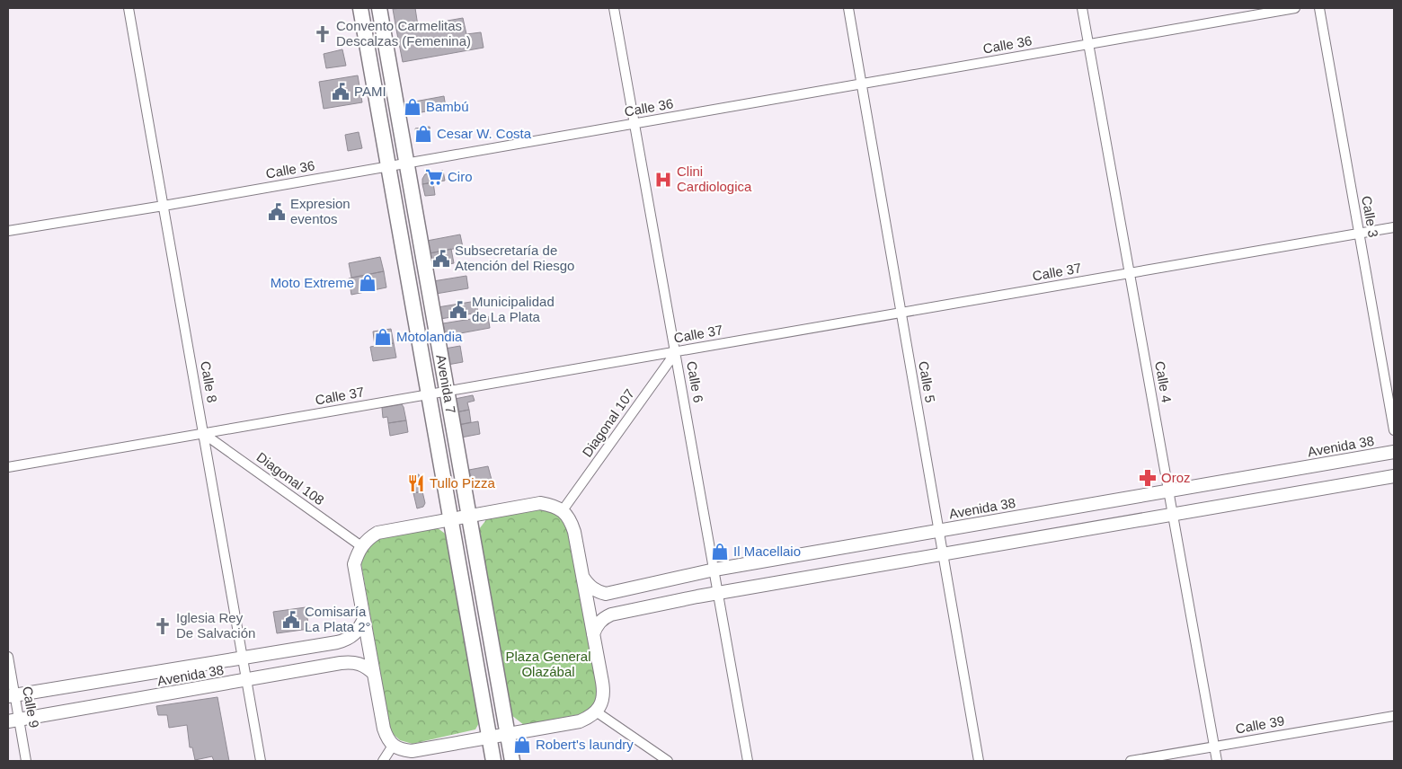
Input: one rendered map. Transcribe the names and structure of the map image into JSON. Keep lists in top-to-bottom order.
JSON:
{
  "streets": {
    "main road": ["Avenida 7", "Avenida 38"],
    "street": [
      "Calle 36",
      "Calle 3",
      "Calle 37",
      "Calle 8",
      "Calle 6",
      "Calle 5",
      "Calle 4",
      "Diagonal 107",
      "Diagonal 108",
      "Calle 9",
      "Calle 39"
    ]
  },
  "crossings": [
    ["Calle 36", "Calle 8"],
    ["Calle 36", "Calle 6"],
    ["Calle 36", "Calle 5"],
    ["Calle 36", "Calle 4"],
    ["Calle 36", "Avenida 7"],
    ["Calle 3", "Calle 37"],
    ["Calle 37", "Calle 8"],
    ["Calle 37", "Calle 6"],
    ["Calle 37", "Calle 5"],
    ["Calle 37", "Calle 4"],
    ["Calle 37", "Avenida 7"],
    ["Calle 37", "Diagonal 107"],
    ["Calle 37", "Diagonal 108"],
    ["Calle 8", "Avenida 38"],
    ["Calle 8", "Diagonal 108"],
    ["Calle 6", "Diagonal 107"],
    ["Calle 6", "Avenida 38"],
    ["Calle 5", "Avenida 38"],
    ["Calle 4", "Avenida 38"],
    ["Calle 4", "Calle 39"],
    ["Avenida 38", "Calle 9"]
  ],
  "parks": ["Plaza General Olazábal"],
  "places": {
    "church": ["Convento Carmelitas Descalzas (Femenina)", "Iglesia Rey De Salvación"],
    "public building": [
      "PAMI",
      "Expresion eventos",
      "Subsecretaría de Atención del Riesgo",
      "Municipalidad de La Plata",
      "Comisaría La Plata 2°"
    ],
    "shop": [
      "Bambú",
      "Cesar W. Costa",
      "Moto Extreme",
      "Motolandia",
      "Il Macellaio",
      "Robert's laundry"
    ],
    "supermarket": ["Ciro"],
    "hospital": ["Clini Cardiologica"],
    "pharmacy": ["Oroz"],
    "restaurant": ["Tullo Pizza"]
  }
}
